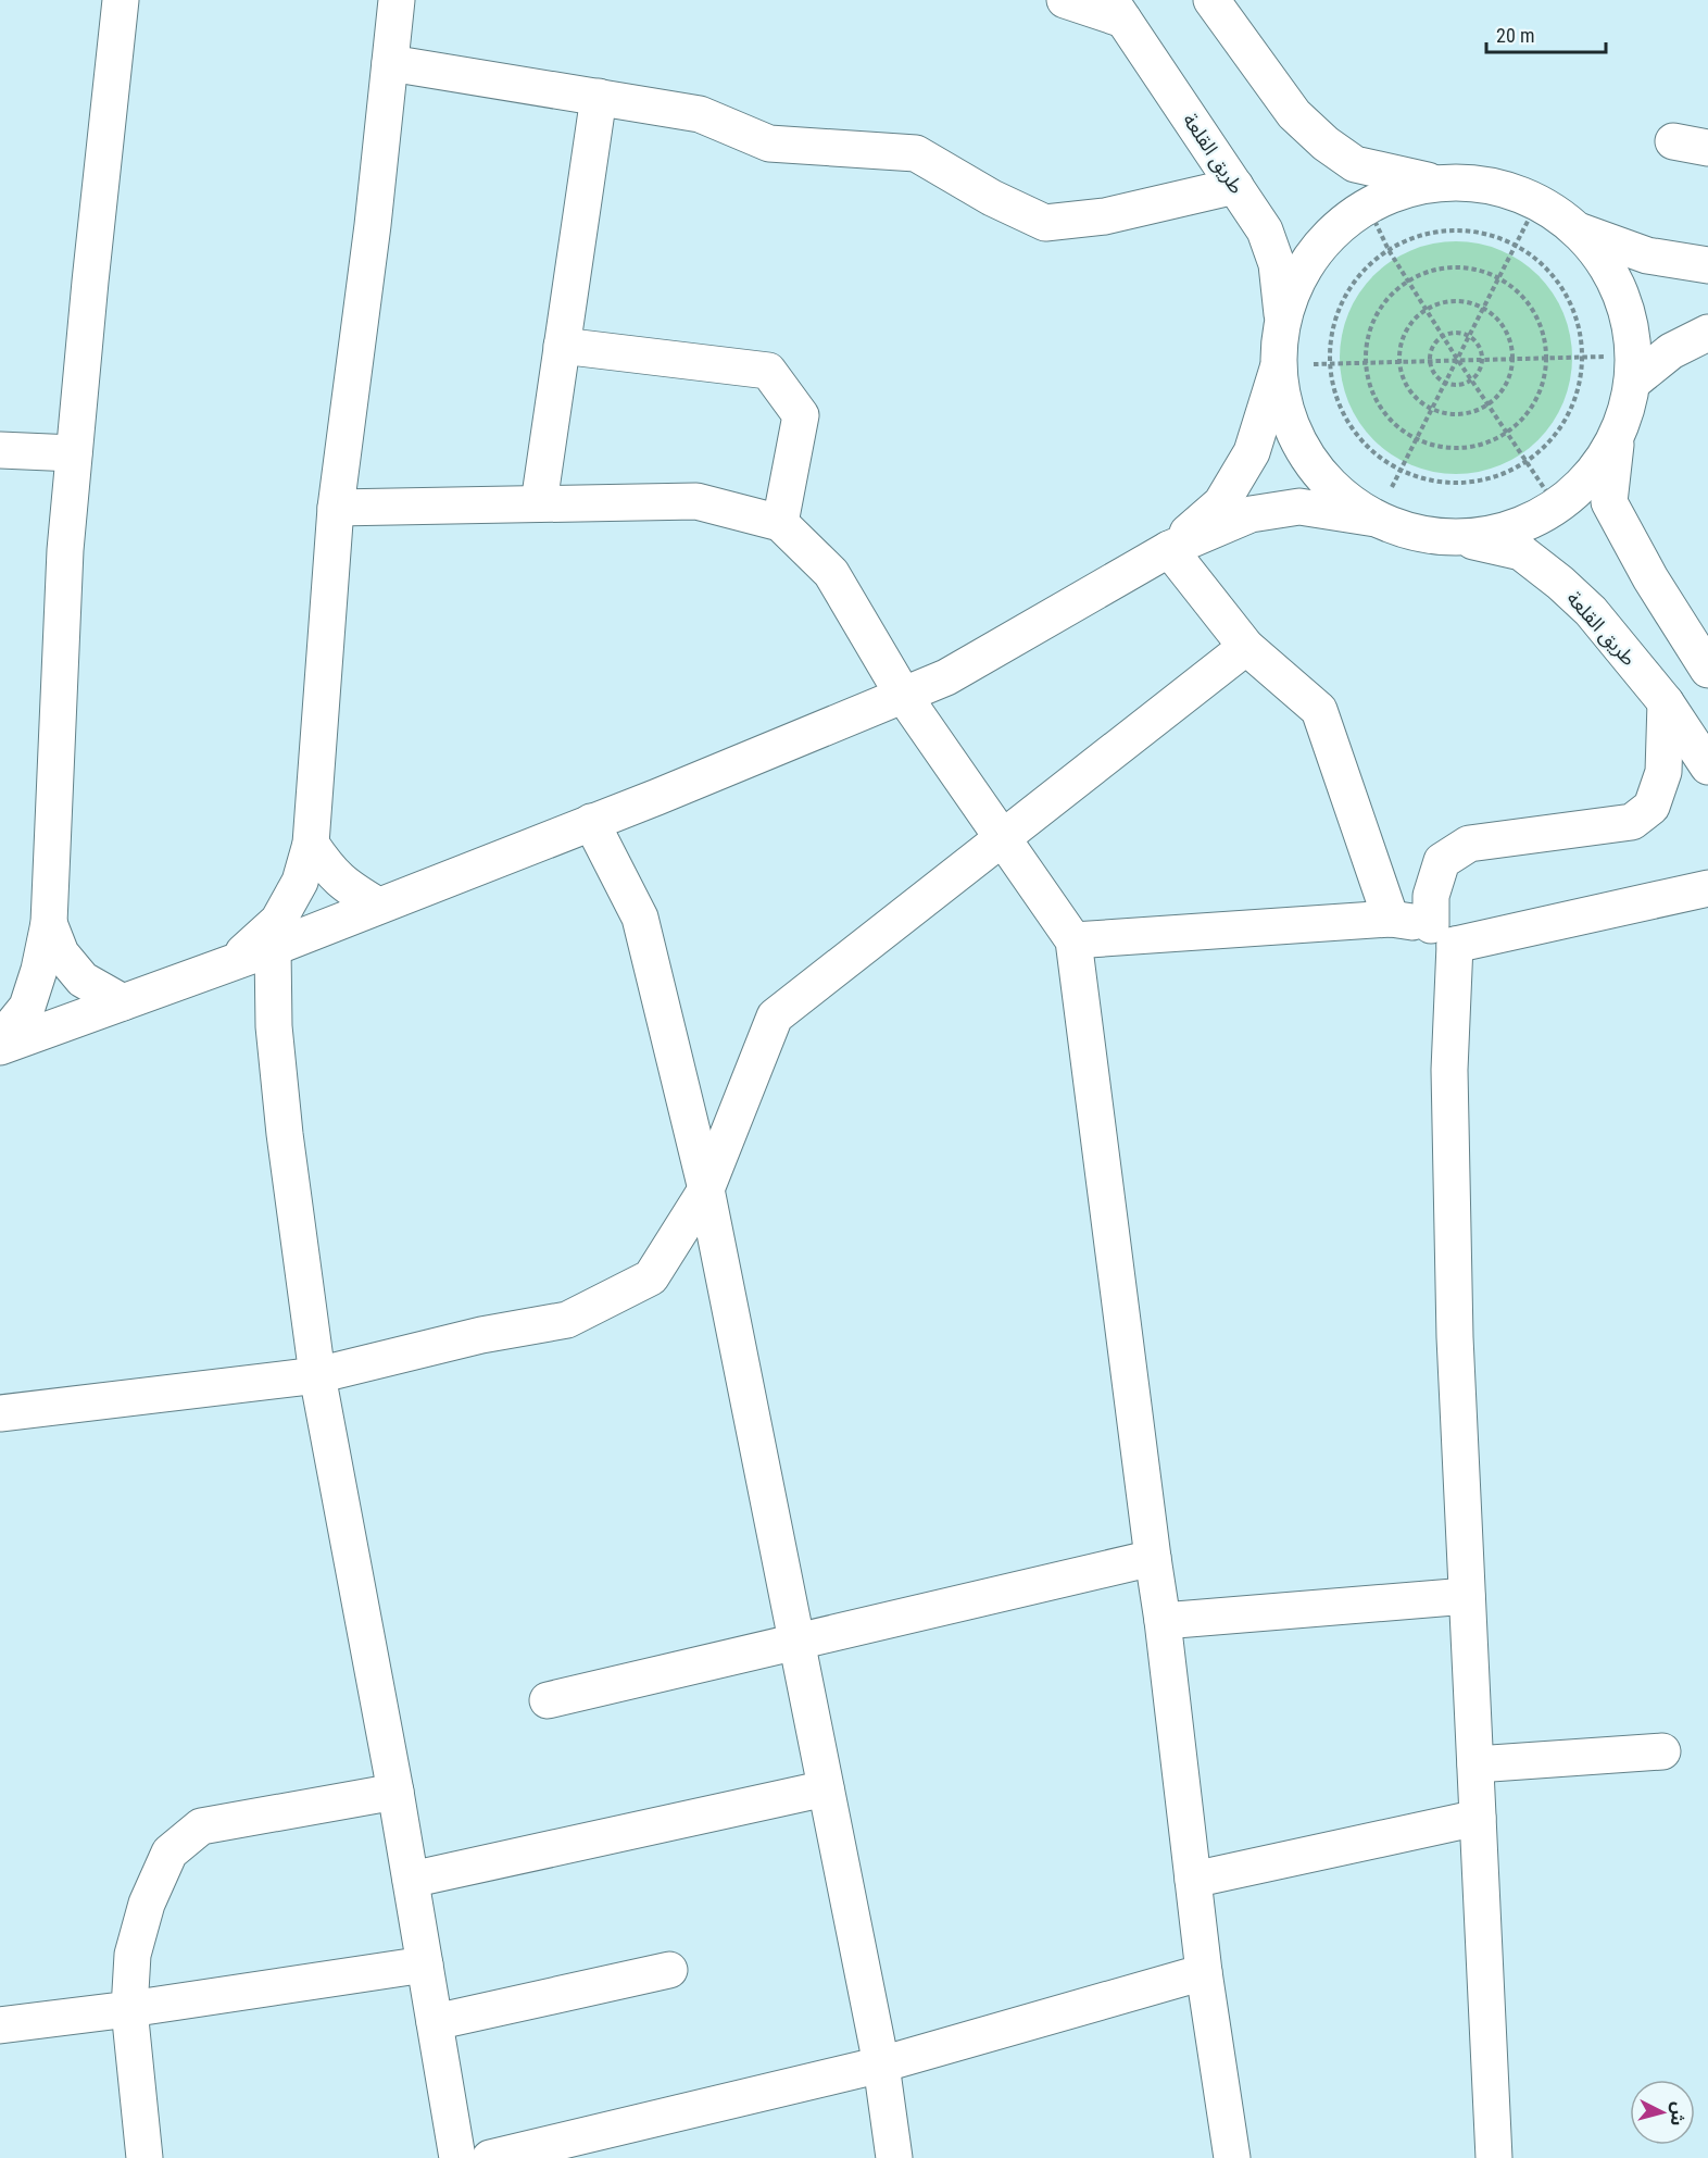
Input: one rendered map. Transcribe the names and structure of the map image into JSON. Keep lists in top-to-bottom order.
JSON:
{
  "streets": {
    "street": ["طريق القلعة"]
  },
  "scale_bar": "20 m",
  "north": "right"
}
